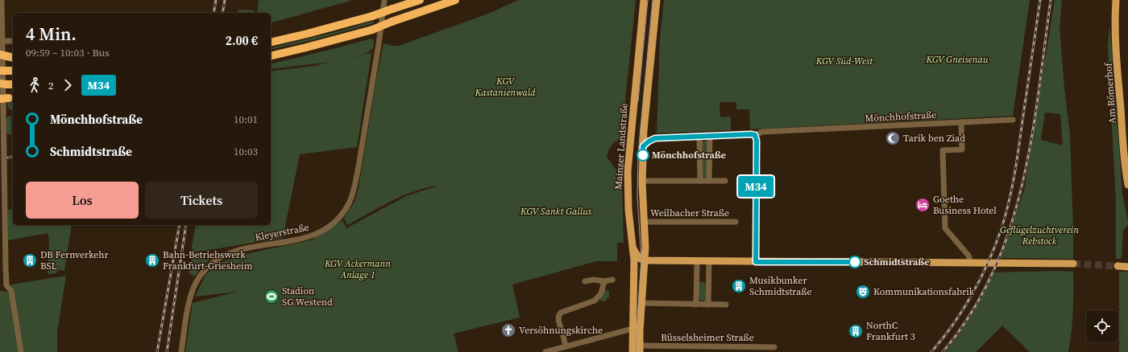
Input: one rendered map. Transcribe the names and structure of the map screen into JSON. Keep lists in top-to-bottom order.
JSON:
{
  "streets": {
    "main road": ["Am Römerhof", "Mainzer Landstraße"],
    "street": [
      "Mönchhofstraße",
      "Weilbacher Straße",
      "Kleyerstraße",
      "Rüsselsheimer Straße"
    ]
  },
  "parks": [
    "KGV Gneisenau",
    "KGV Süd-West",
    "KGV Kastanienwald",
    "KGV Sankt Gallus",
    "Geflügelzuchtverein Rebstock",
    "KGV Ackermann Anlage 1"
  ],
  "places": {
    "mosque": ["Tarik ben Ziad"],
    "other": ["Mönchhofstraße", "Schmidtstraße"],
    "hotel": ["Goethe Business Hotel"],
    "building": [
      "DB Fernverkehr BSL",
      "Bahn-Betriebswerk Frankfurt-Griesheim",
      "Musikbunker Schmidtstraße",
      "NorthC Frankfurt 3"
    ],
    "theatre": ["Kommunikationsfabrik"],
    "sports": ["Stadion SG Westend"],
    "church": ["Versöhnungskirche"]
  },
  "lines": ["bus line M34"],
  "page": {
    "on_map": "M34",
    "heading": ["4 Min.", "09:59 – 10:03 · Bus", "2.00 €"],
    "legs": ["2", "M34"],
    "list": [
      {
        "name": "Mönchhofstraße",
        "value": "10:01"
      },
      {
        "name": "Schmidtstraße",
        "value": "10:03"
      }
    ],
    "buttons": ["Los", "Tickets"]
  }
}
